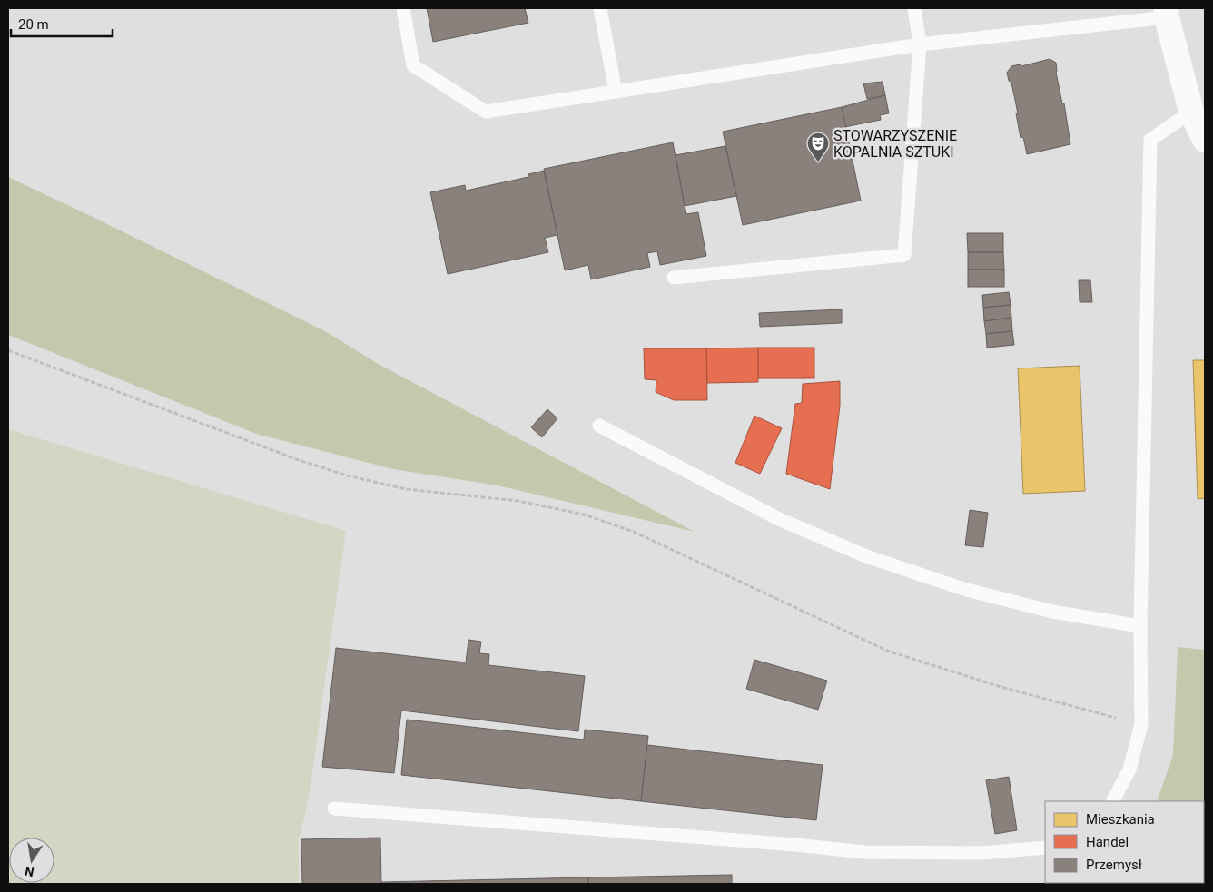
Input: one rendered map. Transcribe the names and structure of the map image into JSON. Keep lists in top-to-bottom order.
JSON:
{
  "places": {
    "theatre": ["STOWARZYSZENIE KOPALNIA SZTUKI"]
  },
  "legend": ["Mieszkania", "Handel", "Przemysł"],
  "scale_bar": "20 m",
  "north": "bottom"
}
